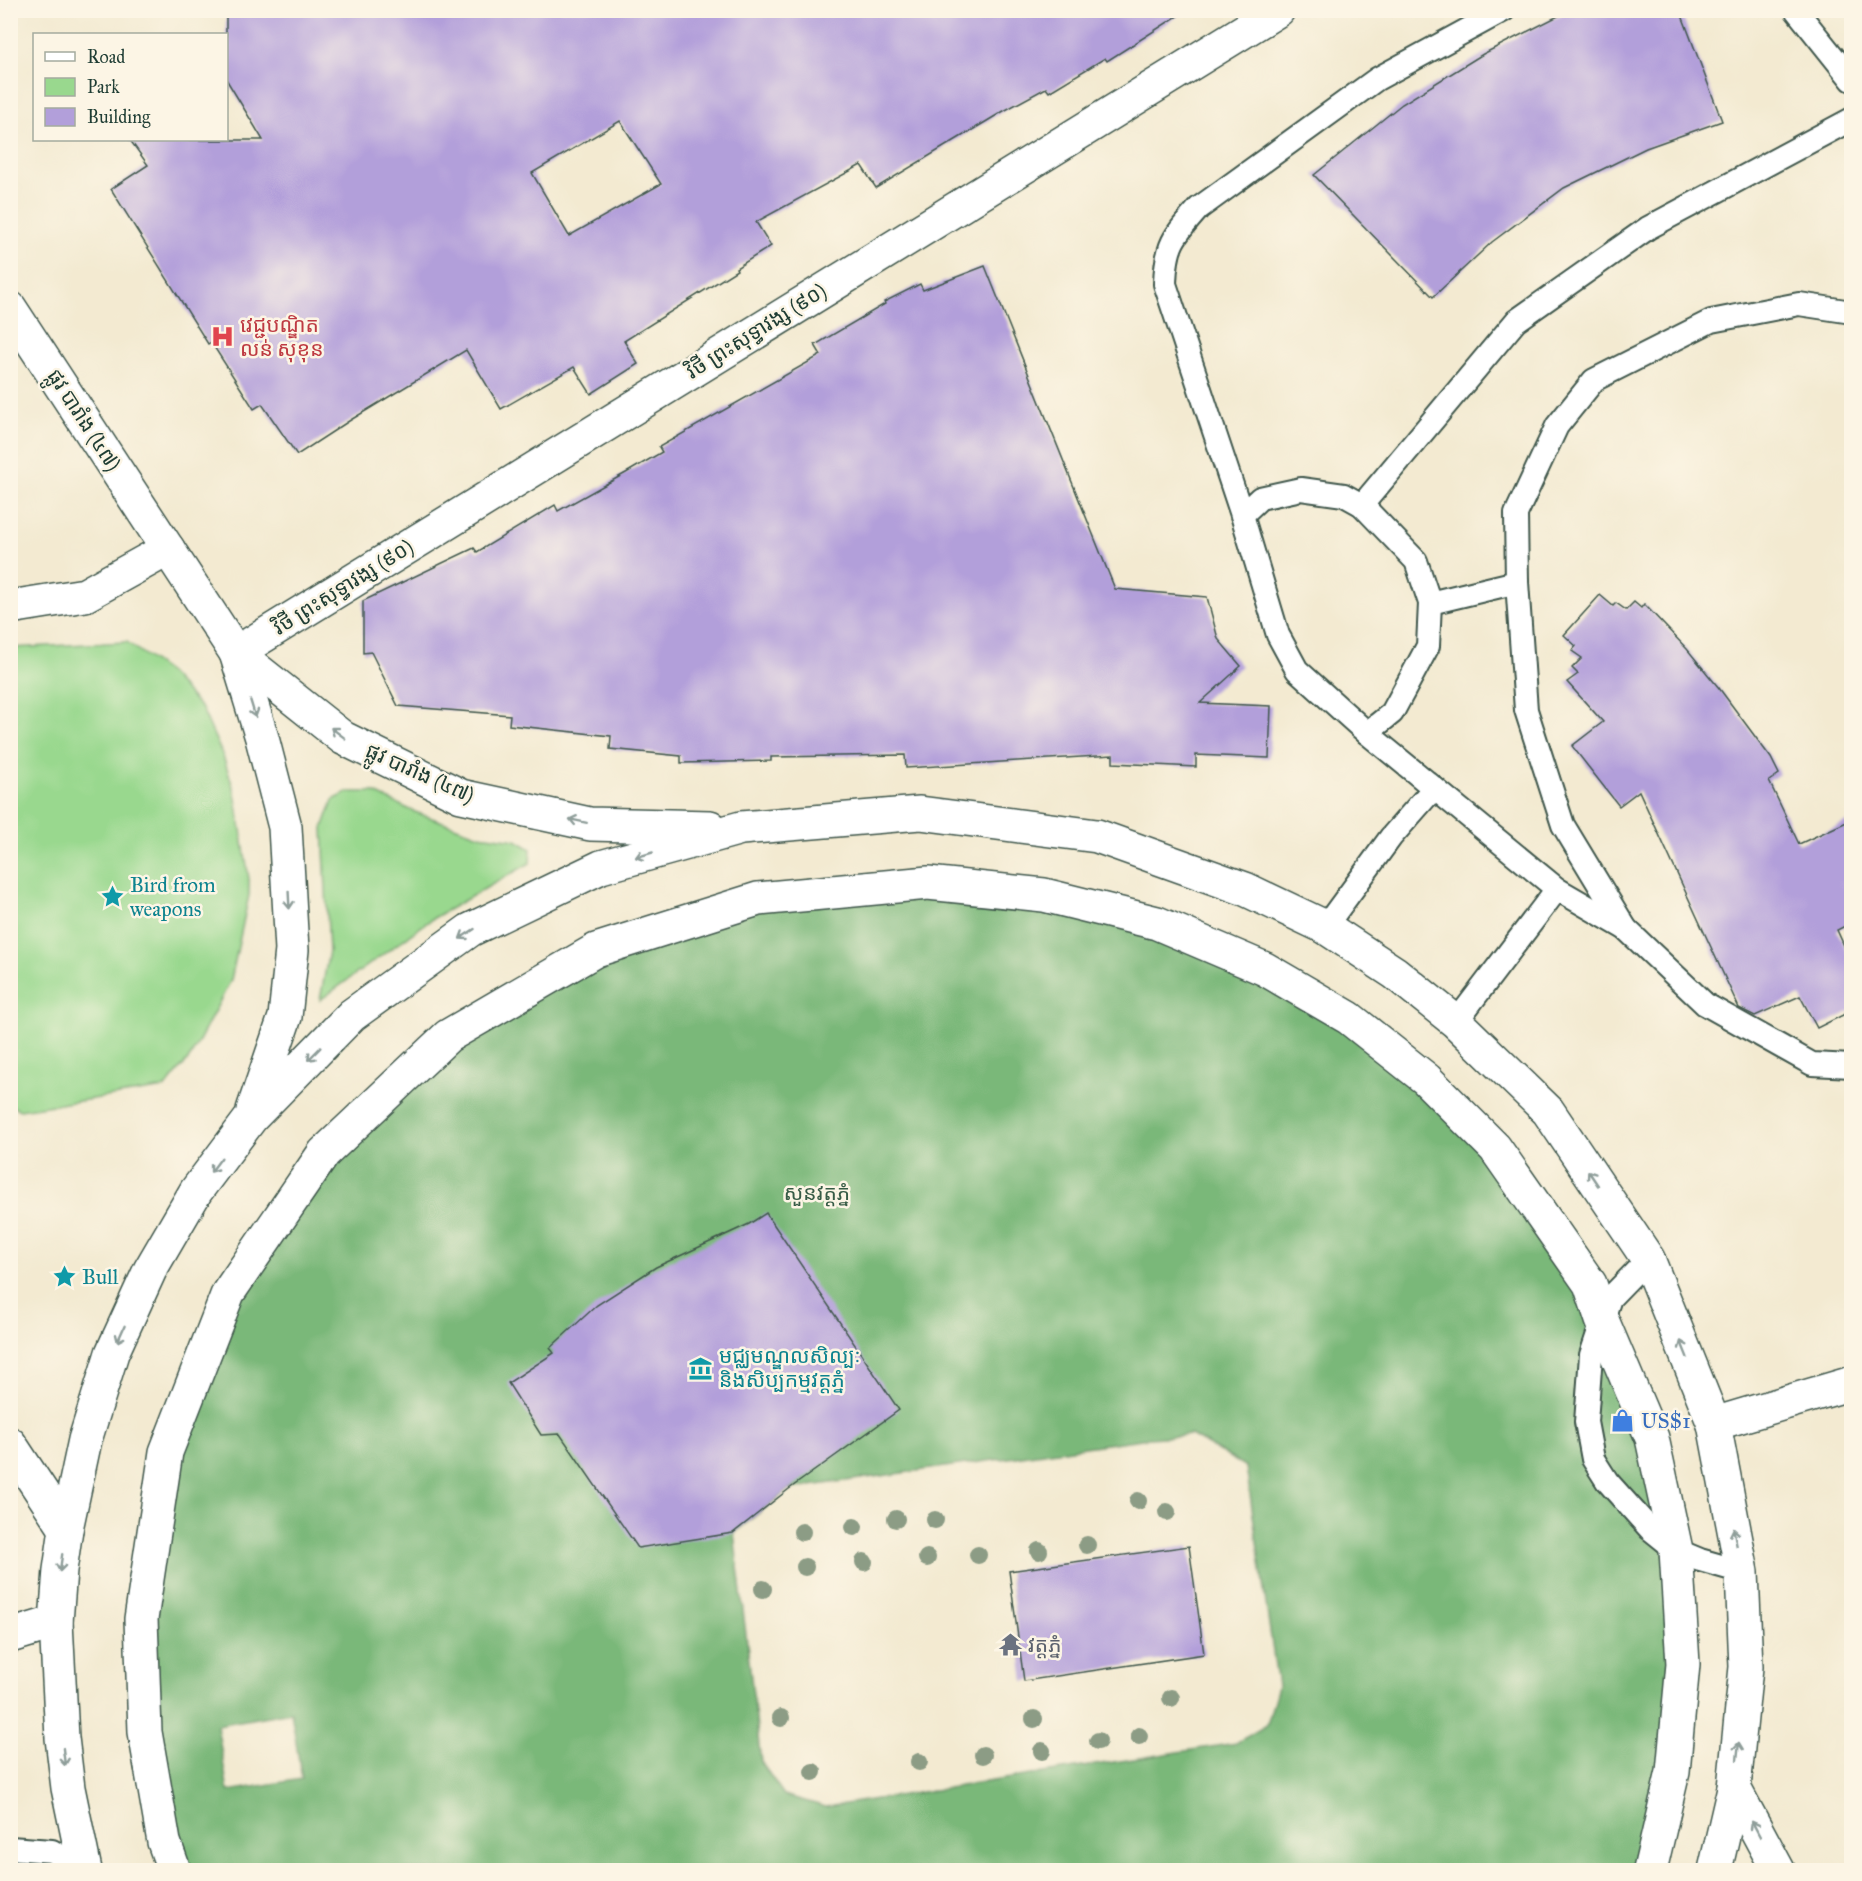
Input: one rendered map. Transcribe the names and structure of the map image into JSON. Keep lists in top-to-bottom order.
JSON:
{
  "streets": {
    "street": ["វិថី ព្រះសុទ្ធាវង្ស (៩០)", "ផ្លូវ បារាំង (៤៧)"]
  },
  "crossings": [
    ["វិថី ព្រះសុទ្ធាវង្ស (៩០)", "ផ្លូវ បារាំង (៤៧)"]
  ],
  "parks": ["សួនវត្ដភ្នំ"],
  "places": {
    "hospital": ["វេជ្ជបណ្ឌិត លន់ សុខុន"],
    "place": ["Bird from weapons", "Bull"],
    "museum": ["មជ្ឈមណ្ឌលសិល្បៈ និងសិប្បកម្មវត្តភ្នំ"],
    "shop": ["US$1"],
    "temple": ["វត្ដភ្នំ"]
  },
  "legend": ["Road", "Park", "Building"]
}
